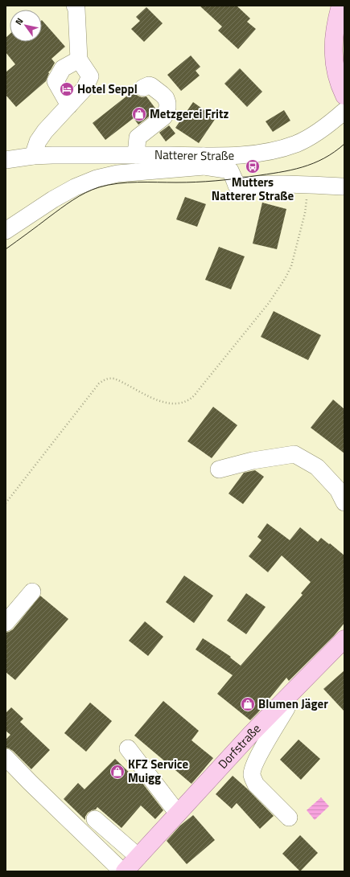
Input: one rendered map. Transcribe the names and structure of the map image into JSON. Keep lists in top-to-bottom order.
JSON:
{
  "streets": {
    "main road": ["Dorfstraße"],
    "street": ["Natterer Straße"]
  },
  "places": {
    "hotel": ["Hotel Seppl"],
    "shop": ["Metzgerei Fritz", "Blumen Jäger", "KFZ Service Muigg"],
    "bus stop": ["Mutters Natterer Straße"]
  },
  "north": "top left"
}
